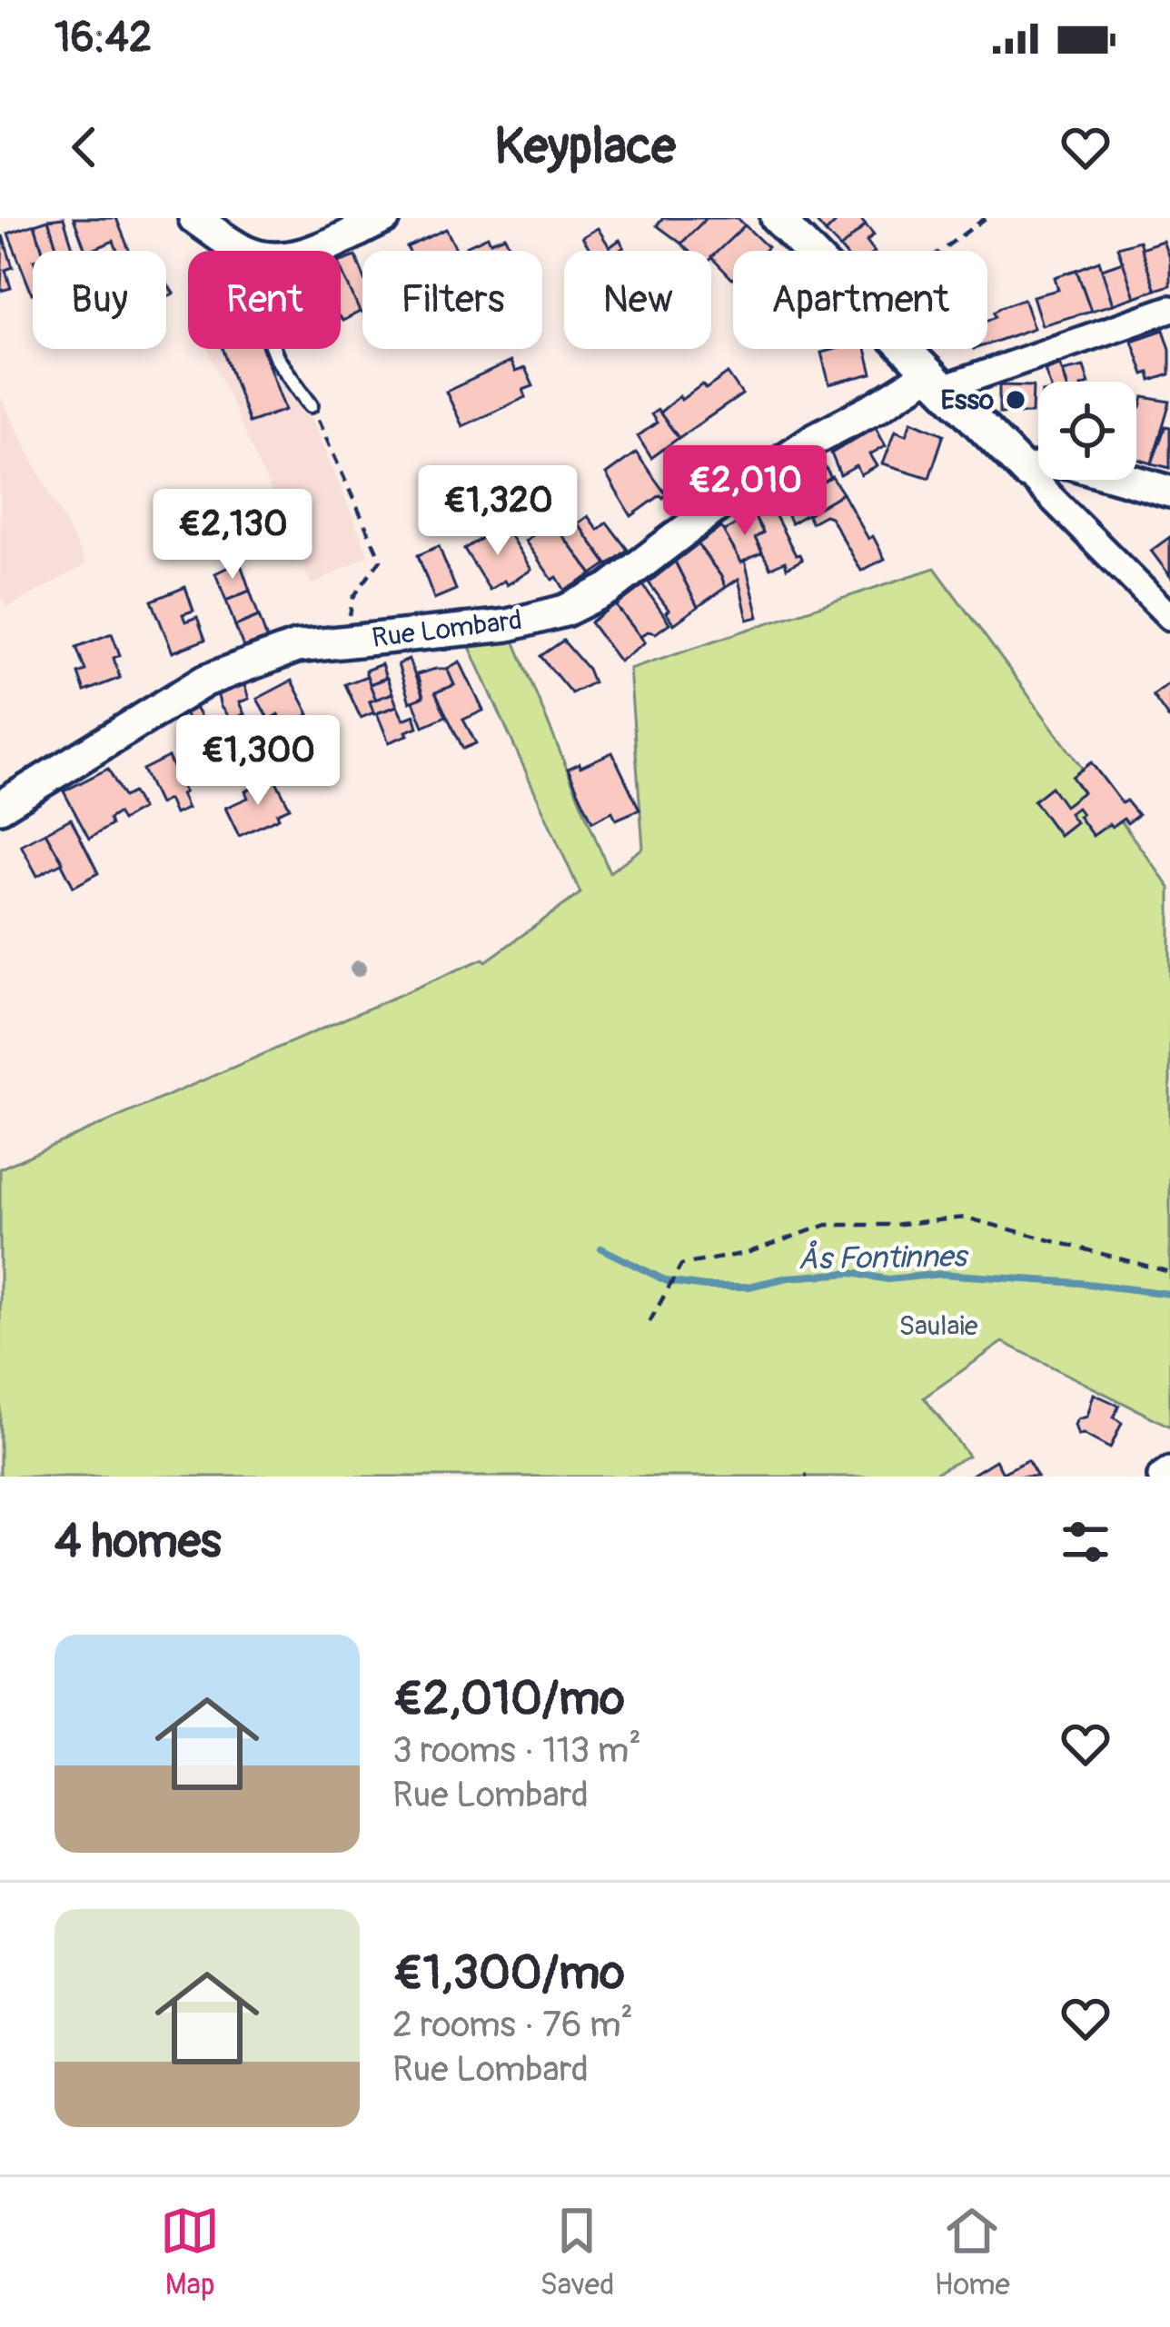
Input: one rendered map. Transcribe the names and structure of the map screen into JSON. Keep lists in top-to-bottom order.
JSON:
{
  "streets": {
    "street": ["Rue Lombard"]
  },
  "water": ["Ås Fontinnes"],
  "parks": ["Saulaie"],
  "places": ["Esso"],
  "page": {
    "status": "16:42",
    "header": "Keyplace",
    "chip": [
      "Buy",
      "Rent",
      "Filters",
      "New",
      "Apartment"
    ],
    "price": [
      "€2,010",
      "€1,320",
      "€2,130",
      "€1,300"
    ],
    "heading": "4 homes",
    "list": [
      {
        "name": "€2,010/mo",
        "note": "3 rooms · 113 m² · Rue Lombard"
      },
      {
        "name": "€1,300/mo",
        "note": "2 rooms · 76 m² · Rue Lombard"
      }
    ],
    "tabs": ["Map", "Saved", "Home"]
  }
}
